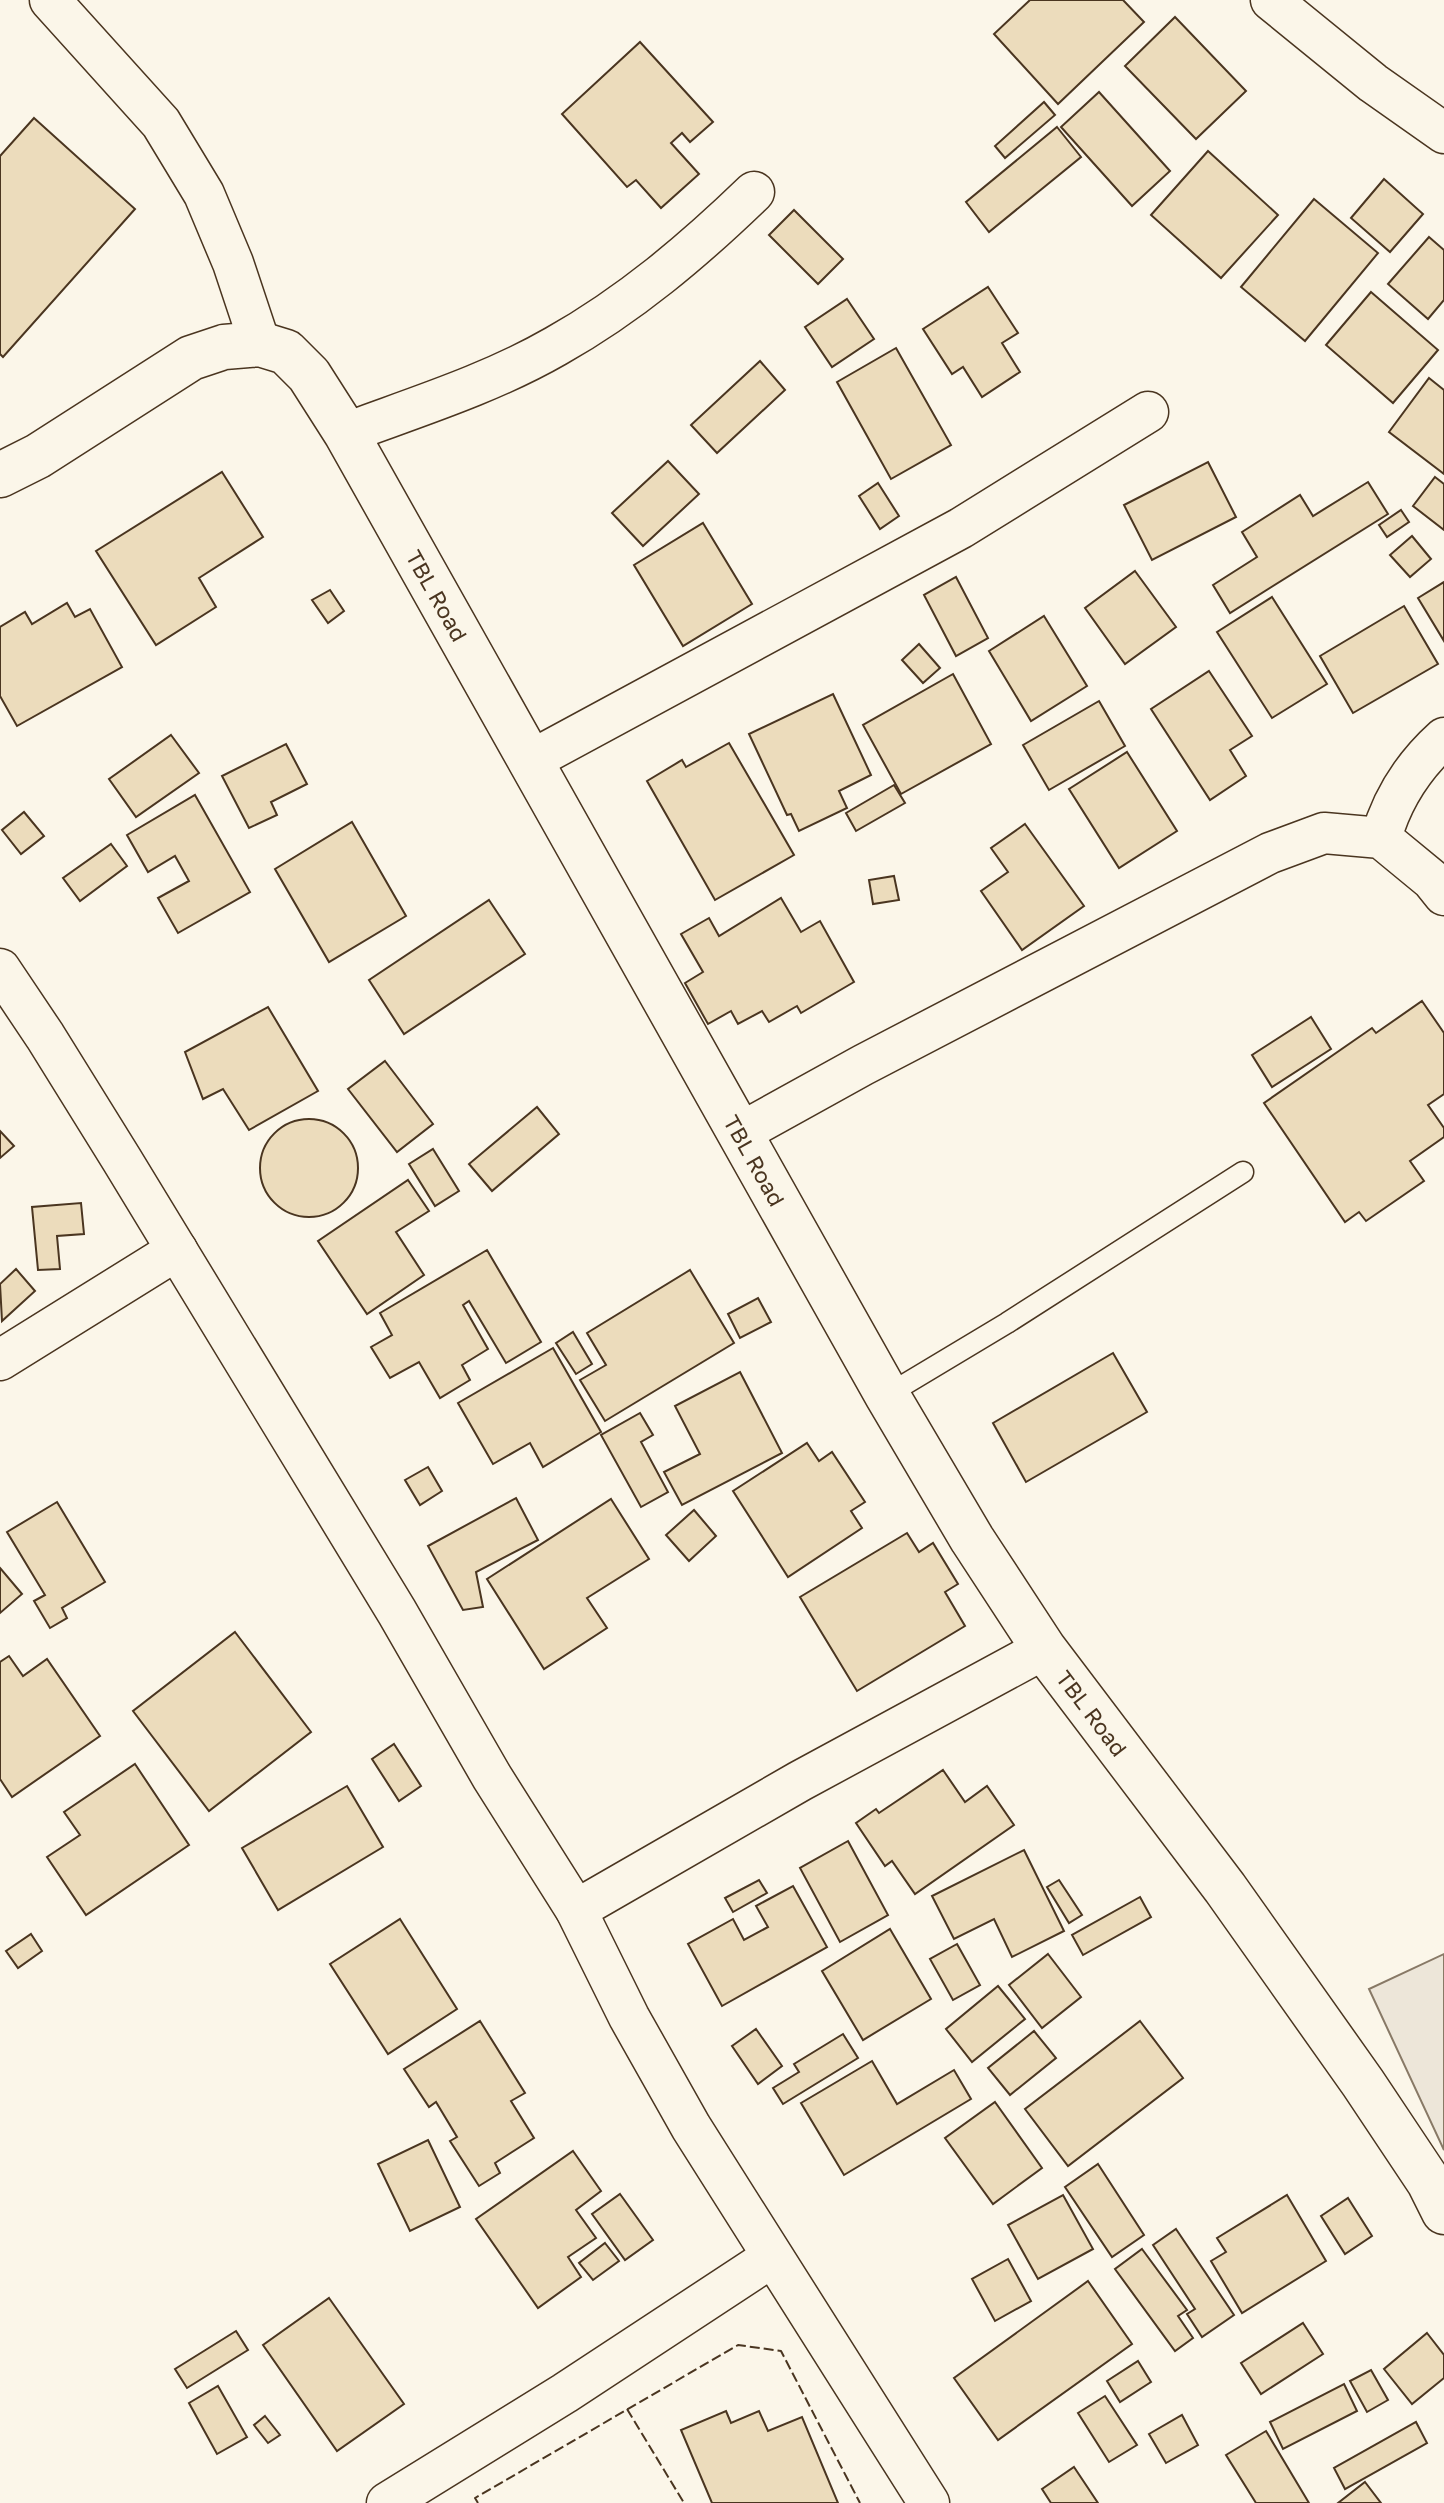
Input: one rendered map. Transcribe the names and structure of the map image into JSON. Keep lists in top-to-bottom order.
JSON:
{
  "streets": {
    "street": ["TBL Road"]
  }
}
